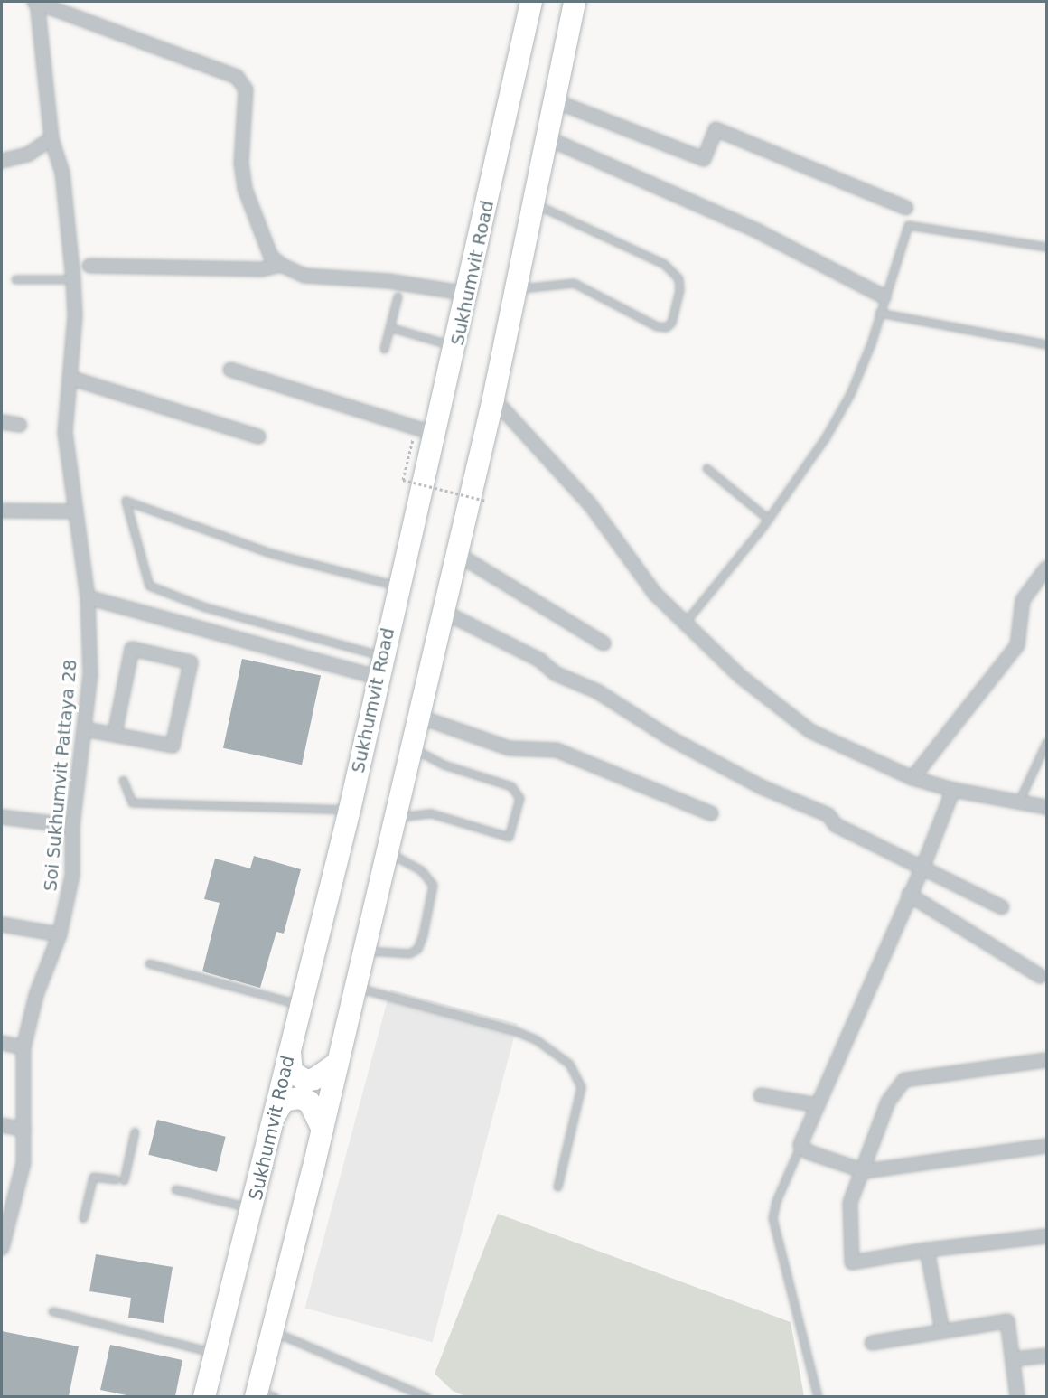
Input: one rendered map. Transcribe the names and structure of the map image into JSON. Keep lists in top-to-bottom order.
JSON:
{
  "streets": {
    "highway": ["Sukhumvit Road"],
    "street": ["Soi Sukhumvit Pattaya 28"]
  }
}
